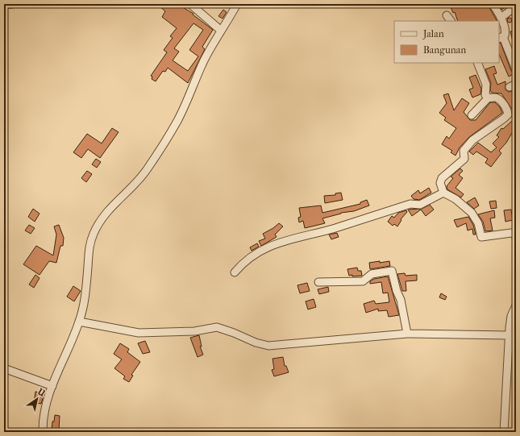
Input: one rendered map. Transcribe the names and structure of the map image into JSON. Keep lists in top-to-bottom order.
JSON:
{
  "legend": ["Jalan", "Bangunan"],
  "north": "top right"
}
